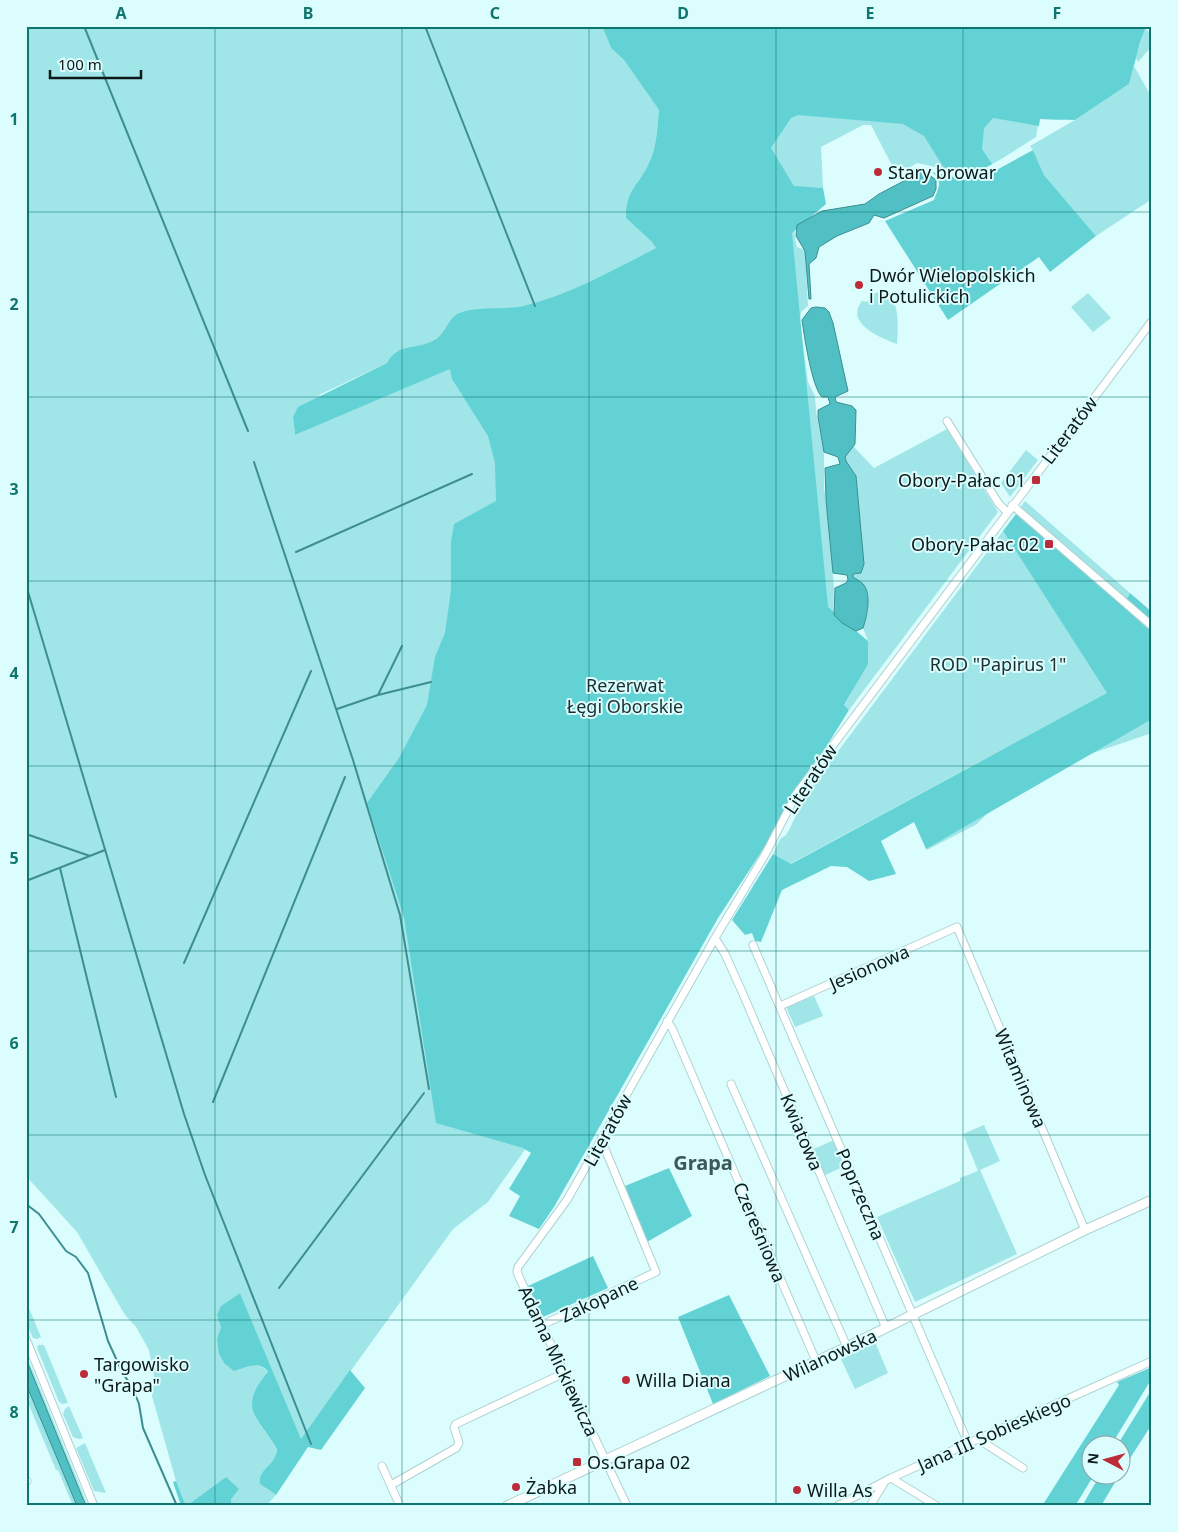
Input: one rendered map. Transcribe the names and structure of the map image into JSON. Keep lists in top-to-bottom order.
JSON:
{
  "streets": {
    "main road": ["Wilanowska"],
    "street": [
      "Literatów",
      "Jesionowa",
      "Witaminowa",
      "Kwiatowa",
      "Poprzeczna",
      "Czereśniowa",
      "Zakopane",
      "Adama Mickiewicza",
      "Jana III Sobieskiego"
    ]
  },
  "crossings": [
    ["Literatów", "Kwiatowa"],
    ["Literatów", "Czereśniowa"],
    ["Literatów", "Zakopane"],
    ["Literatów", "Adama Mickiewicza"],
    ["Jesionowa", "Witaminowa"],
    ["Jesionowa", "Poprzeczna"],
    ["Witaminowa", "Wilanowska"],
    ["Kwiatowa", "Wilanowska"],
    ["Poprzeczna", "Wilanowska"],
    ["Poprzeczna", "Jana III Sobieskiego"],
    ["Czereśniowa", "Wilanowska"],
    ["Zakopane", "Adama Mickiewicza"],
    ["Wilanowska", "Adama Mickiewicza"]
  ],
  "districts": ["Grapa"],
  "parks": ["ROD \"Papirus 1\"", "Rezerwat Łęgi Oborskie"],
  "places": {
    "other": [
      "Stary browar",
      "Dwór Wielopolskich i Potulickich",
      "Targowisko \"Grapa\"",
      "Willa Diana",
      "Żabka",
      "Willa As"
    ],
    "transit": ["Obory-Pałac 01", "Obory-Pałac 02", "Os.Grapa 02"]
  },
  "scale_bar": "100 m",
  "north": "left",
  "grid": {
    "columns": [
      "A",
      "B",
      "C",
      "D",
      "E",
      "F"
    ],
    "rows": [
      "1",
      "2",
      "3",
      "4",
      "5",
      "6",
      "7",
      "8"
    ]
  }
}
